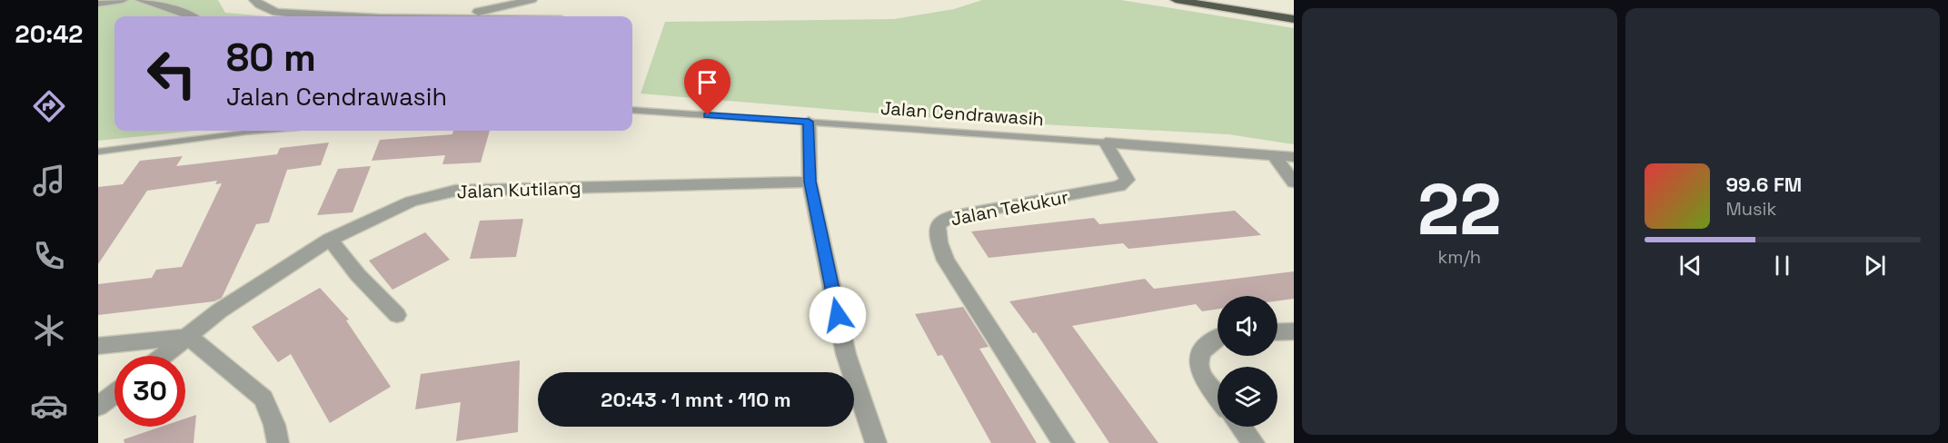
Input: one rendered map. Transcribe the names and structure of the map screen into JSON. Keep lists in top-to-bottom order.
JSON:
{
  "streets": {
    "street": ["Jalan Cendrawasih", "Jalan Kutilang", "Jalan Tekukur"]
  },
  "crossings": [
    ["Jalan Cendrawasih", "Jalan Tekukur"]
  ],
  "page": {
    "tabs": "20:42",
    "tile": ["22", "km/h"],
    "turn": ["80 m", "Jalan Cendrawasih"],
    "song": ["99.6 FM", "Musik"],
    "limit": "30",
    "trip": "20:43 · 1 mnt · 110 m"
  }
}
